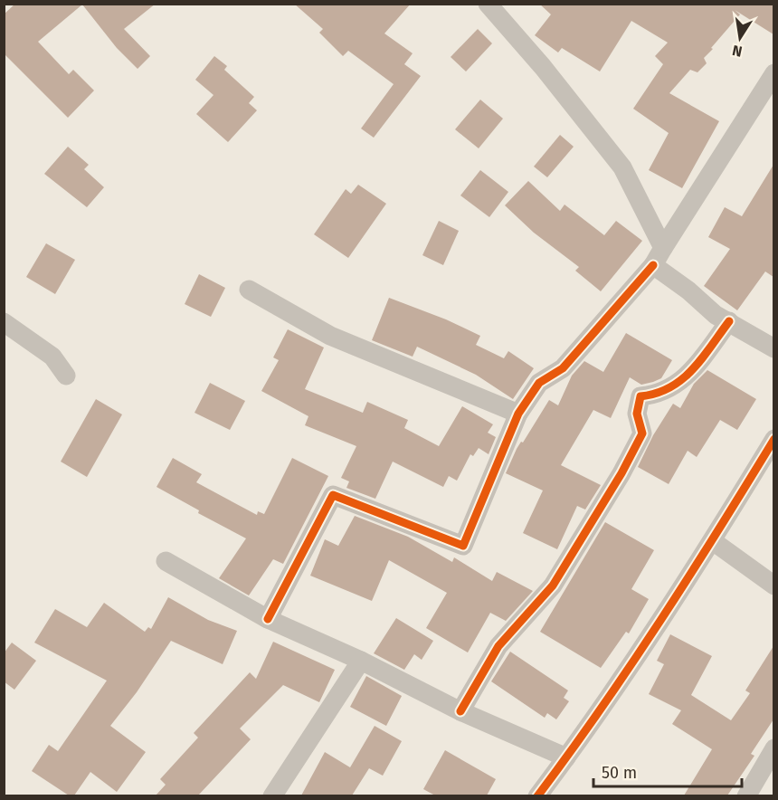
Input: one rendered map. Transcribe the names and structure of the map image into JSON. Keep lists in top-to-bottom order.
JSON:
{
  "scale_bar": "50 m",
  "north": "bottom"
}
